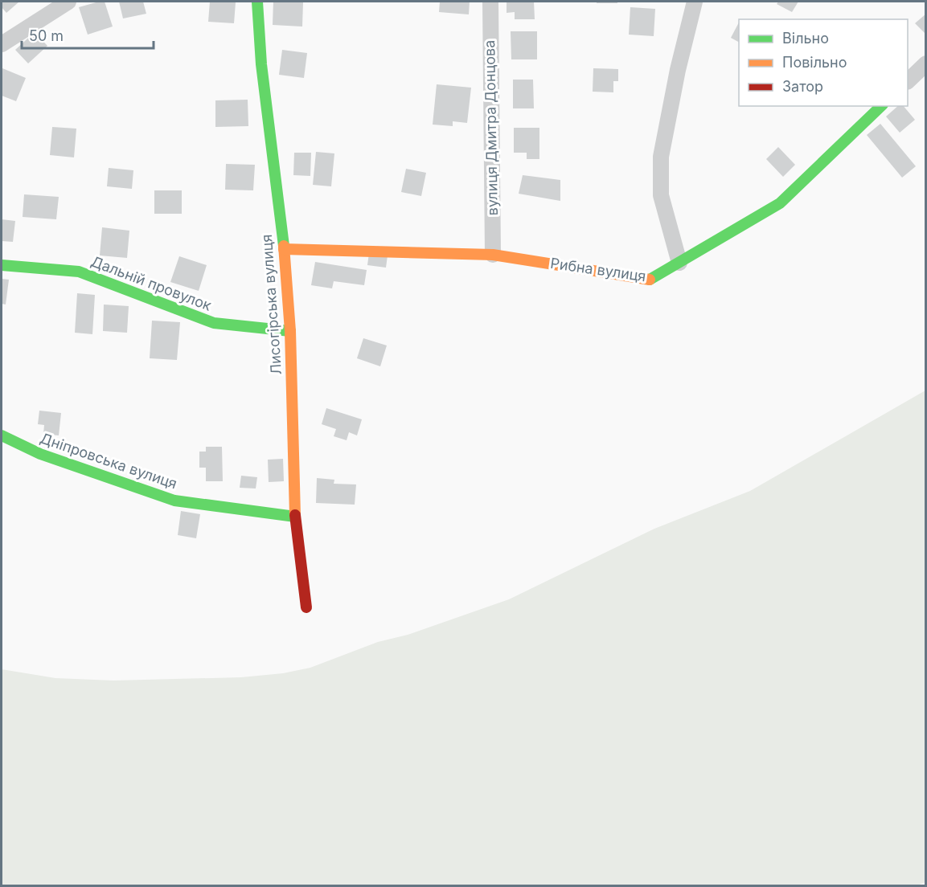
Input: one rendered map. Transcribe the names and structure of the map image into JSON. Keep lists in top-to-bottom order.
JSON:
{
  "streets": {
    "street": [
      "вулиця Дмитра Донцова",
      "Рибна вулиця",
      "Дальній провулок",
      "Лисогірська вулиця",
      "Дніпровська вулиця"
    ]
  },
  "crossings": [
    ["вулиця Дмитра Донцова", "Рибна вулиця"],
    ["Рибна вулиця", "Лисогірська вулиця"],
    ["Дальній провулок", "Лисогірська вулиця"],
    ["Лисогірська вулиця", "Дніпровська вулиця"]
  ],
  "legend": ["Вільно", "Повільно", "Затор"],
  "scale_bar": "50 m"
}
